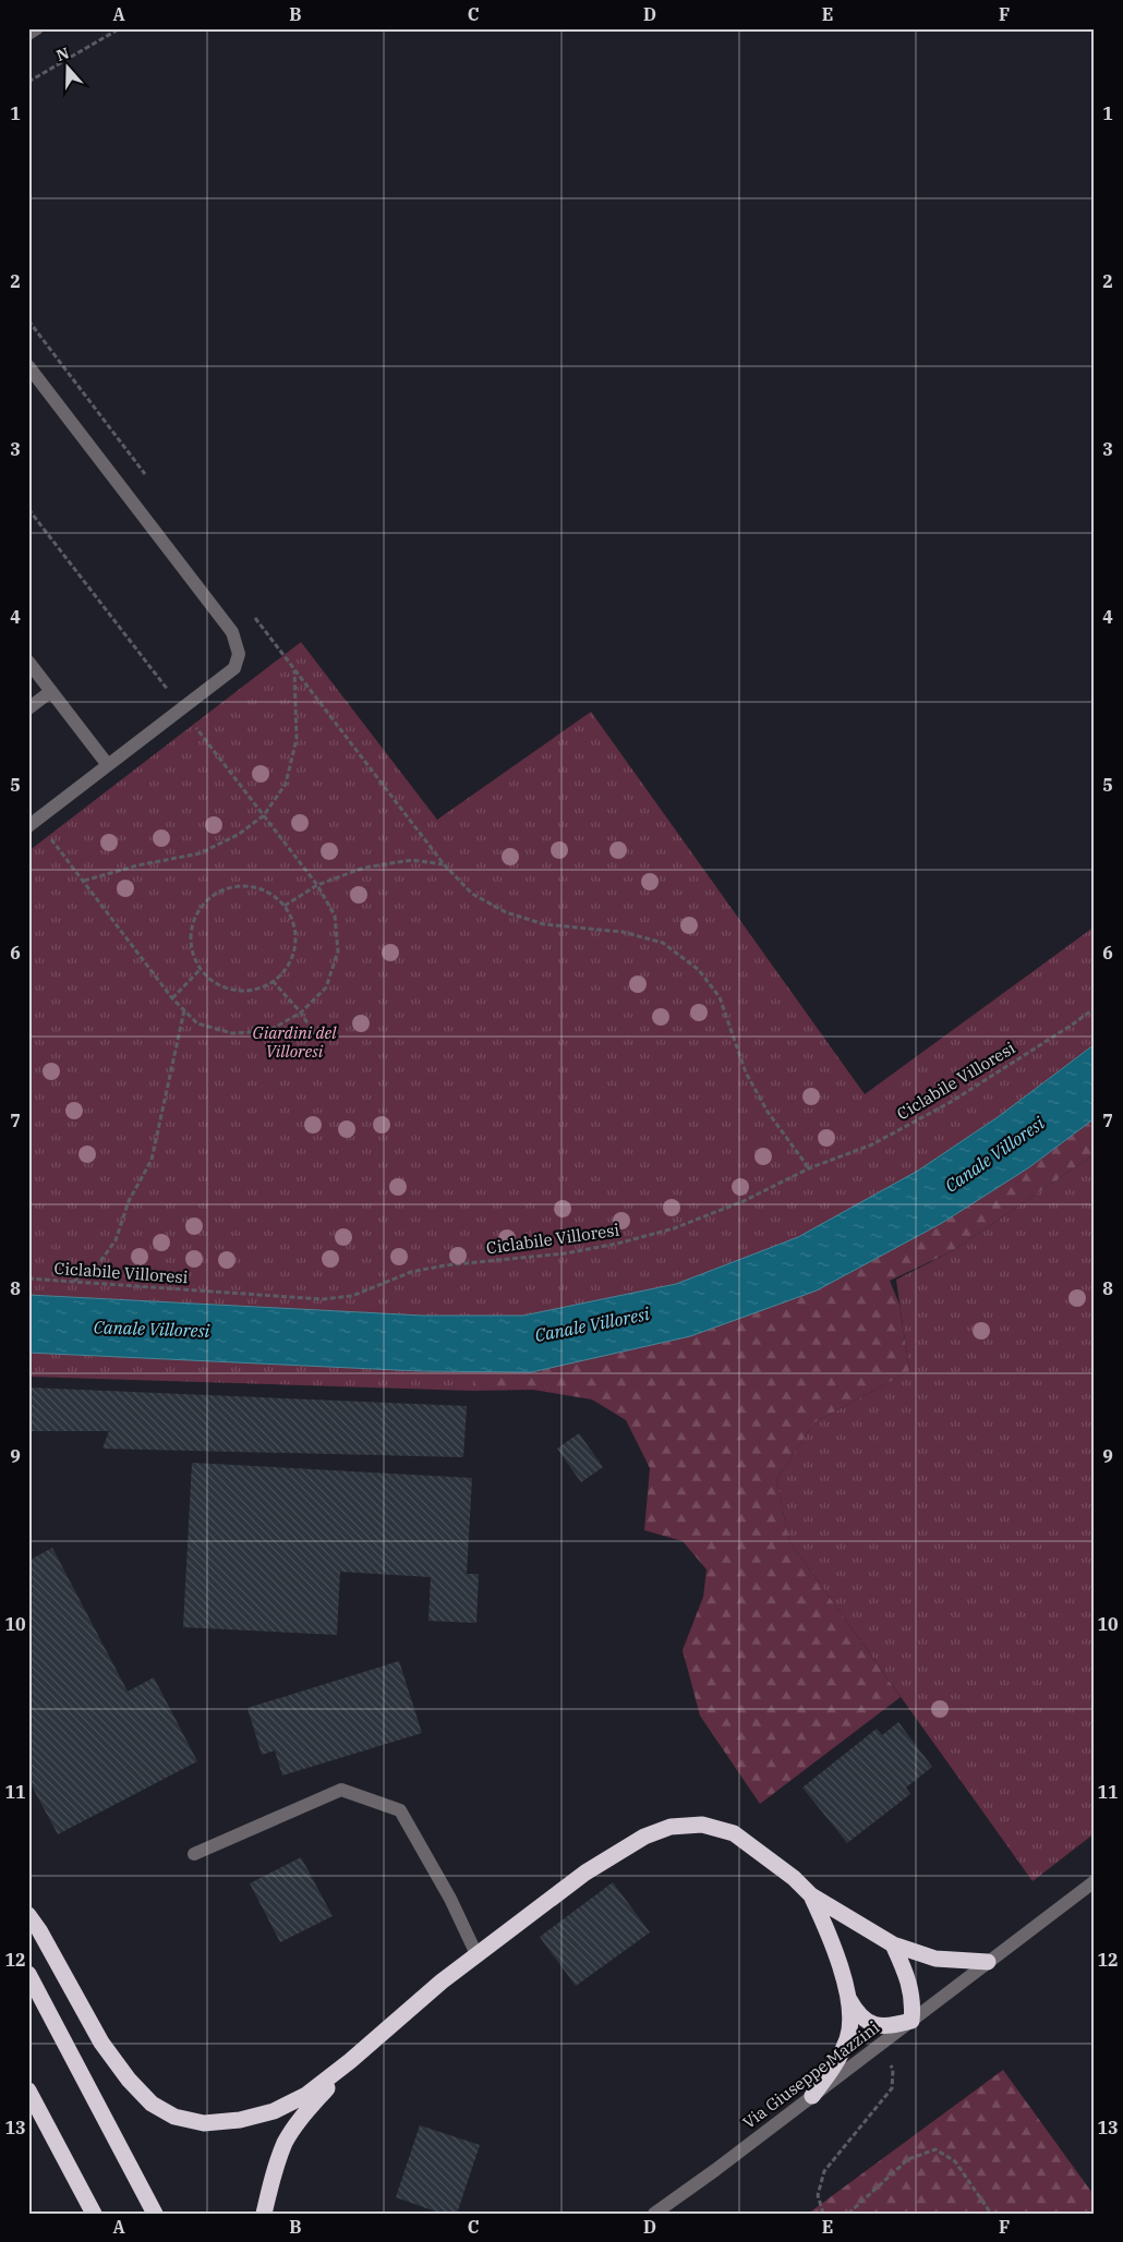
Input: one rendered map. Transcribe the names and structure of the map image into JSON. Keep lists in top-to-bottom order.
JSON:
{
  "streets": {
    "street": ["Via Giuseppe Mazzini"],
    "path": ["Ciclabile Villoresi"]
  },
  "water": ["Canale Villoresi"],
  "parks": ["Giardini del Villoresi"],
  "north": "top",
  "grid": {
    "columns": [
      "A",
      "B",
      "C",
      "D",
      "E",
      "F"
    ],
    "rows": [
      "1",
      "2",
      "3",
      "4",
      "5",
      "6",
      "7",
      "8",
      "9",
      "10",
      "11",
      "12",
      "13"
    ]
  }
}
